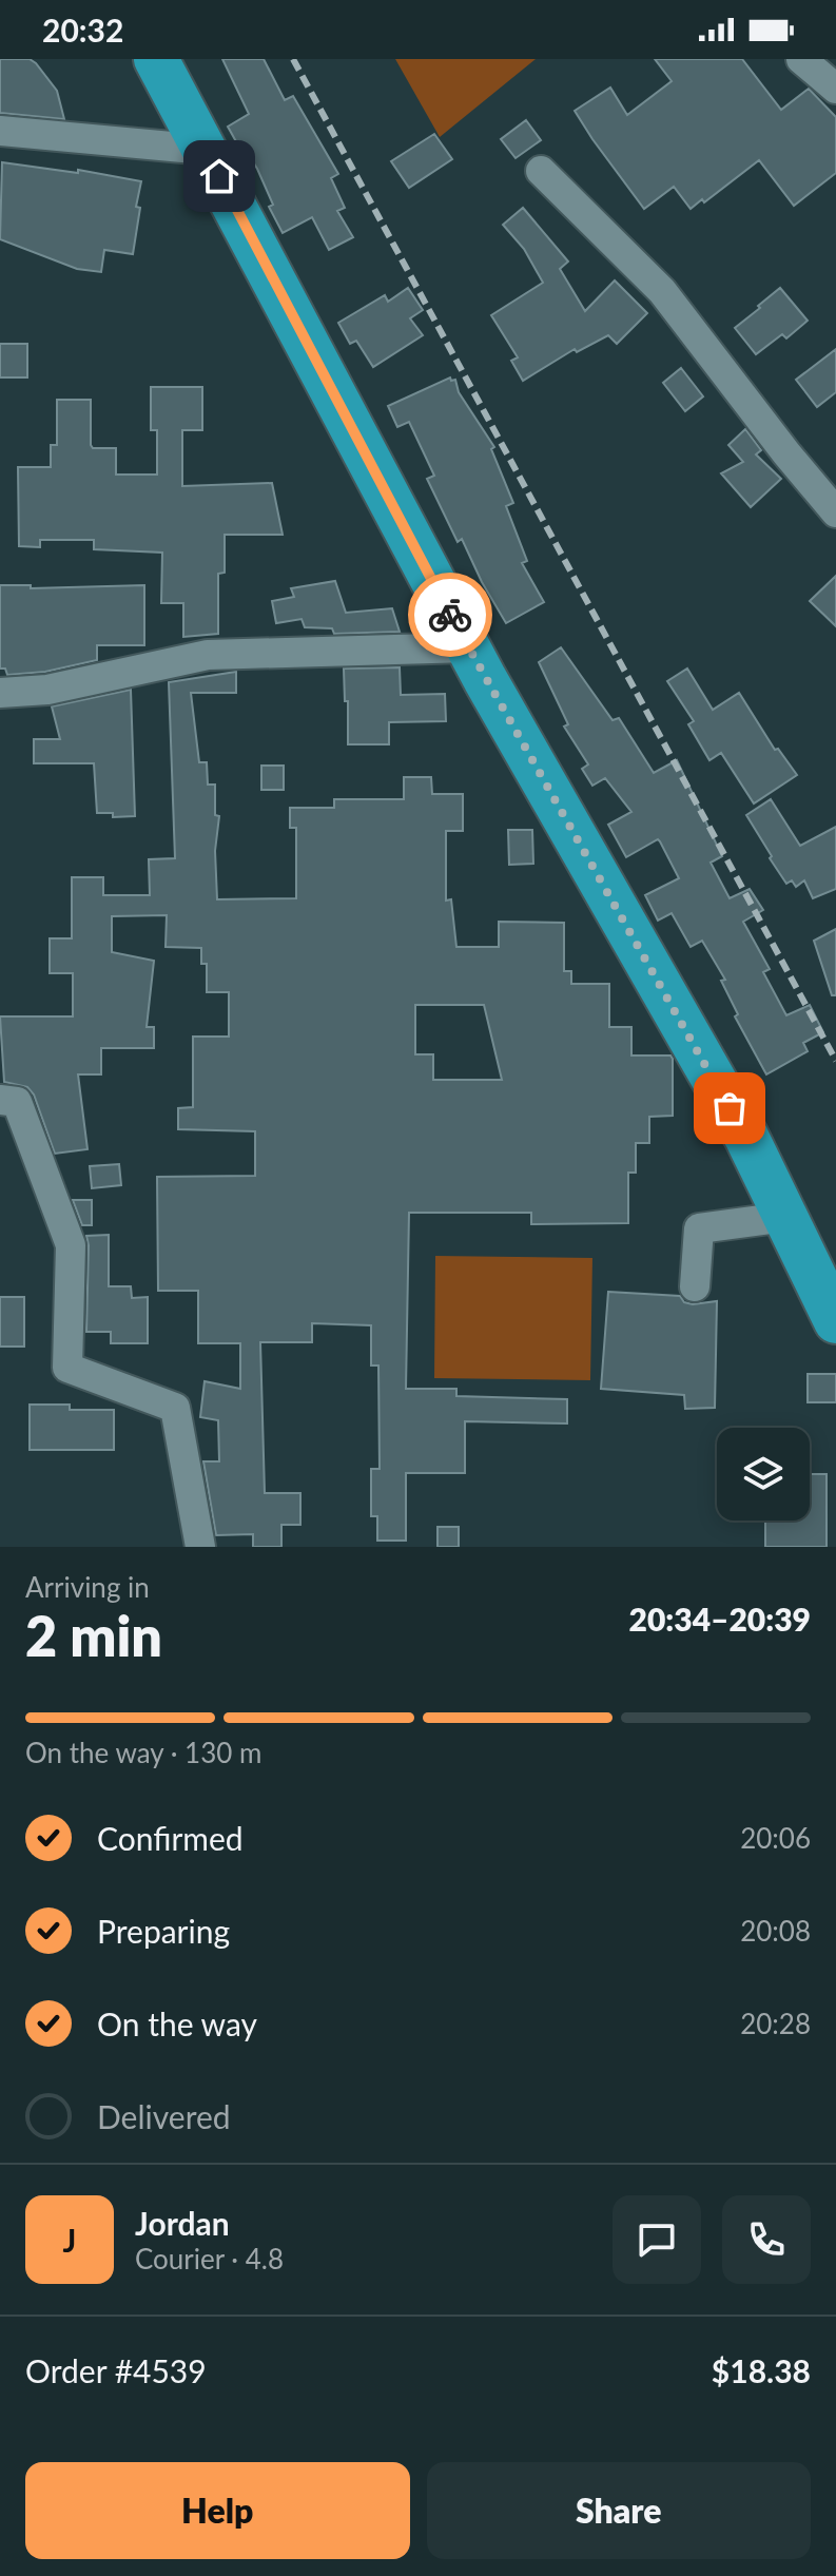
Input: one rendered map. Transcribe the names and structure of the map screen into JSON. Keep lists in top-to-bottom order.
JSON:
{
  "page": {
    "status": "20:32",
    "heading": ["2 min", "Arriving in", "20:34–20:39"],
    "panel": [
      "Jordan",
      "Courier · 4.8",
      "Order #4539",
      "$18.38"
    ],
    "bar": "On the way · 130 m",
    "list": [
      ["Confirmed", "20:06"],
      ["Preparing", "20:08"],
      ["On the way", "20:28"],
      "Delivered"
    ],
    "round": "J",
    "buttons": ["Help", "Share"]
  }
}
